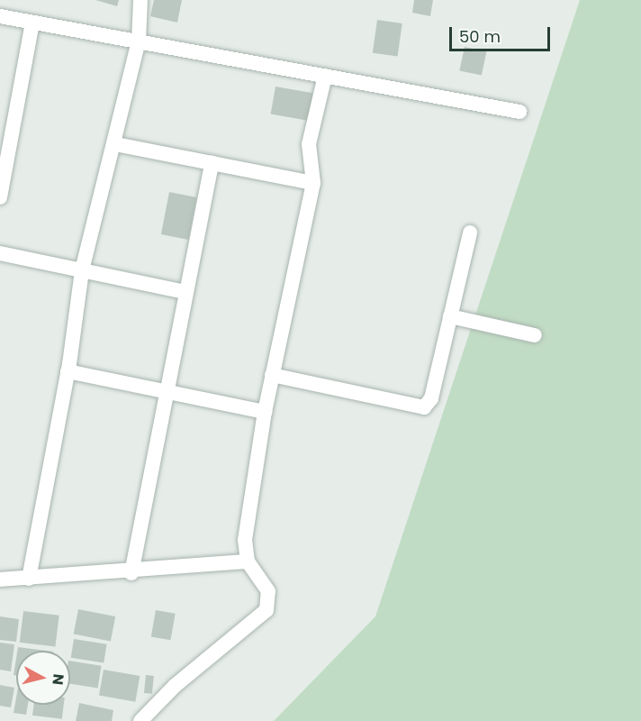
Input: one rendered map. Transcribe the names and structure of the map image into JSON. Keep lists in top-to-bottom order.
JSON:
{
  "scale_bar": "50 m",
  "north": "right"
}
